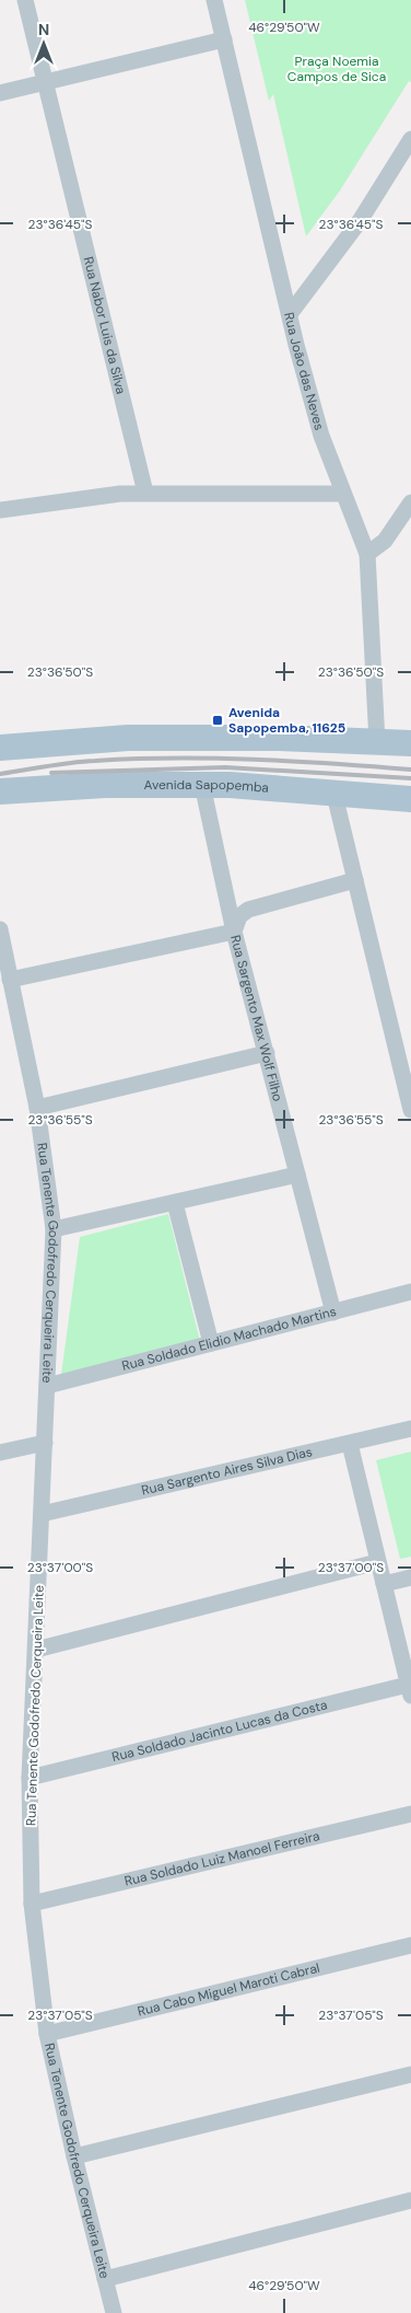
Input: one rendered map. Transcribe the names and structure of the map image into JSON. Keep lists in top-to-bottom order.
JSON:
{
  "streets": {
    "main road": ["Avenida Sapopemba"],
    "street": [
      "Rua Nabor Luis da Silva",
      "Rua João das Neves",
      "Rua Sargento Max Wolf Filho",
      "Rua Tenente Godofredo Cerqueira Leite",
      "Rua Soldado Elidio Machado Martins",
      "Rua Sargento Aires Silva Dias",
      "Rua Soldado Jacinto Lucas da Costa",
      "Rua Soldado Luiz Manoel Ferreira",
      "Rua Cabo Miguel Maroti Cabral"
    ]
  },
  "crossings": [
    ["Avenida Sapopemba", "Rua Sargento Max Wolf Filho"],
    ["Rua Sargento Max Wolf Filho", "Rua Soldado Elidio Machado Martins"],
    ["Rua Tenente Godofredo Cerqueira Leite", "Rua Soldado Elidio Machado Martins"],
    ["Rua Tenente Godofredo Cerqueira Leite", "Rua Sargento Aires Silva Dias"],
    ["Rua Tenente Godofredo Cerqueira Leite", "Rua Soldado Jacinto Lucas da Costa"],
    ["Rua Tenente Godofredo Cerqueira Leite", "Rua Soldado Luiz Manoel Ferreira"],
    ["Rua Tenente Godofredo Cerqueira Leite", "Rua Cabo Miguel Maroti Cabral"]
  ],
  "parks": ["Praça Noemia Campos de Sica"],
  "places": {
    "transit": ["Avenida Sapopemba, 11625"]
  },
  "north": "top",
  "coordinates": [
    "46°29'50\"W",
    "23°36'45\"S",
    "23°36'50\"S",
    "23°36'55\"S",
    "23°37'00\"S",
    "23°37'05\"S"
  ]
}
